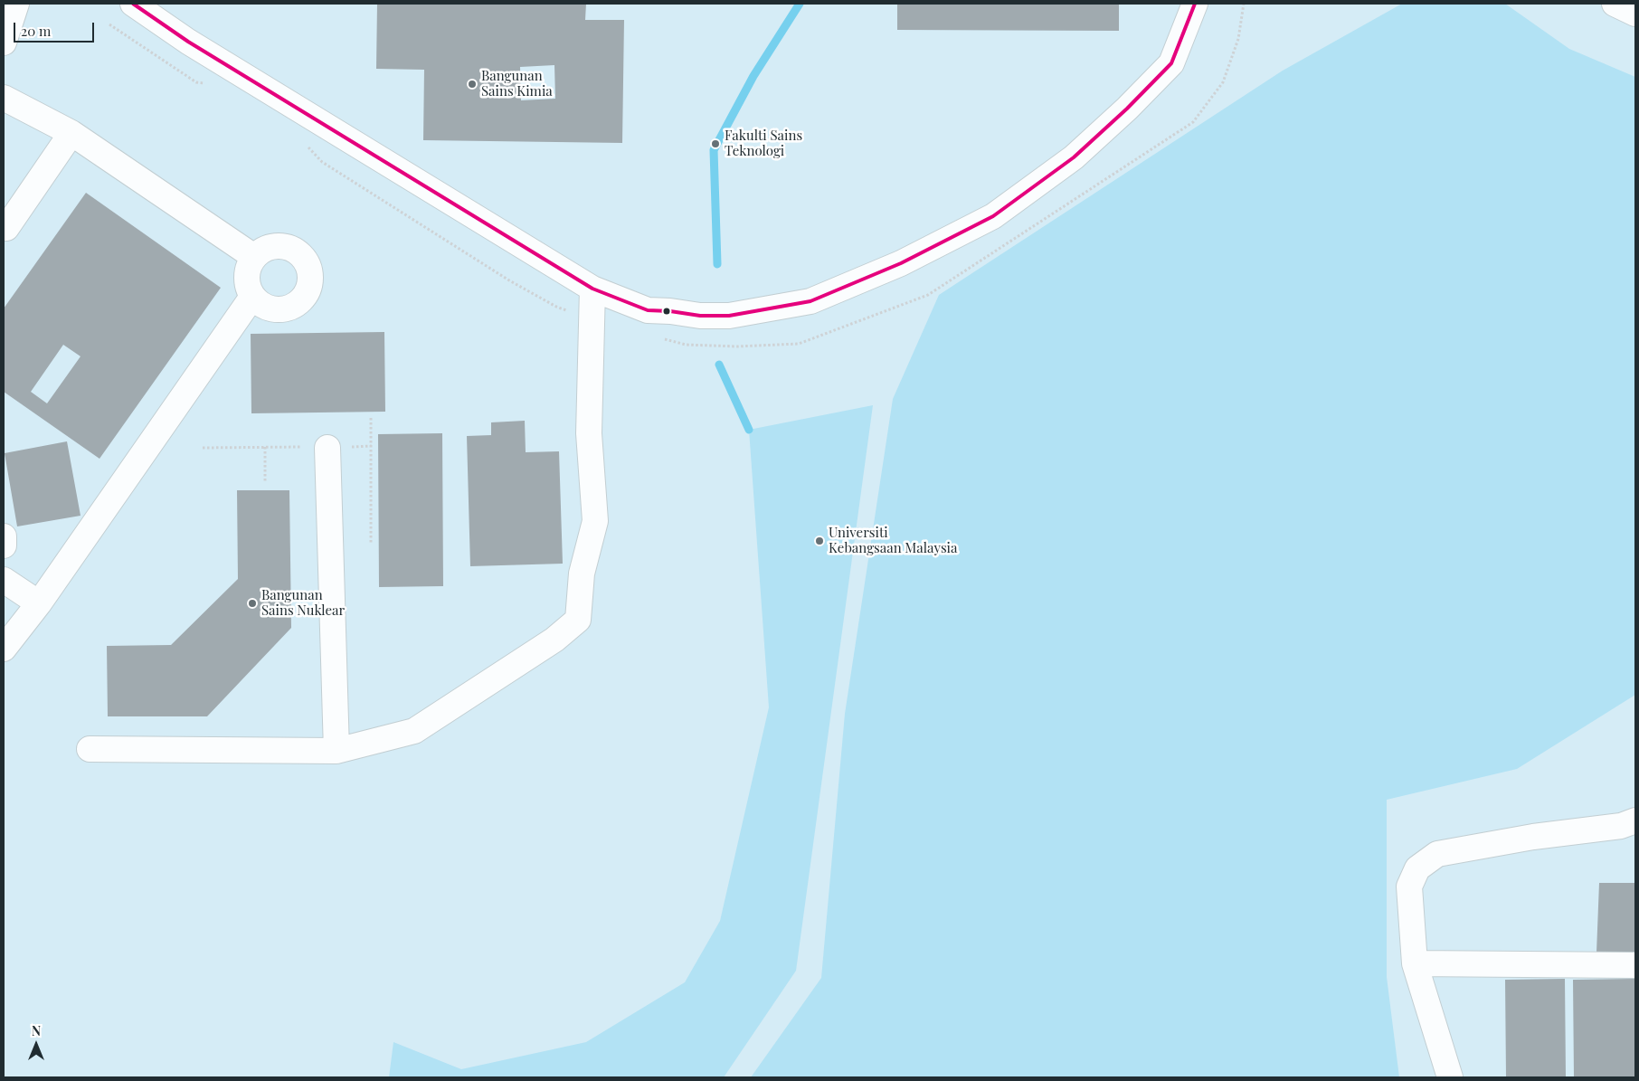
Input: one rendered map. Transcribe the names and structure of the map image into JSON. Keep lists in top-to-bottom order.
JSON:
{
  "places": [
    "Bangunan Sains Kimia",
    "Fakulti Sains Teknologi",
    "Universiti Kebangsaan Malaysia",
    "Bangunan Sains Nuklear"
  ],
  "scale_bar": "20 m",
  "north": "top"
}
